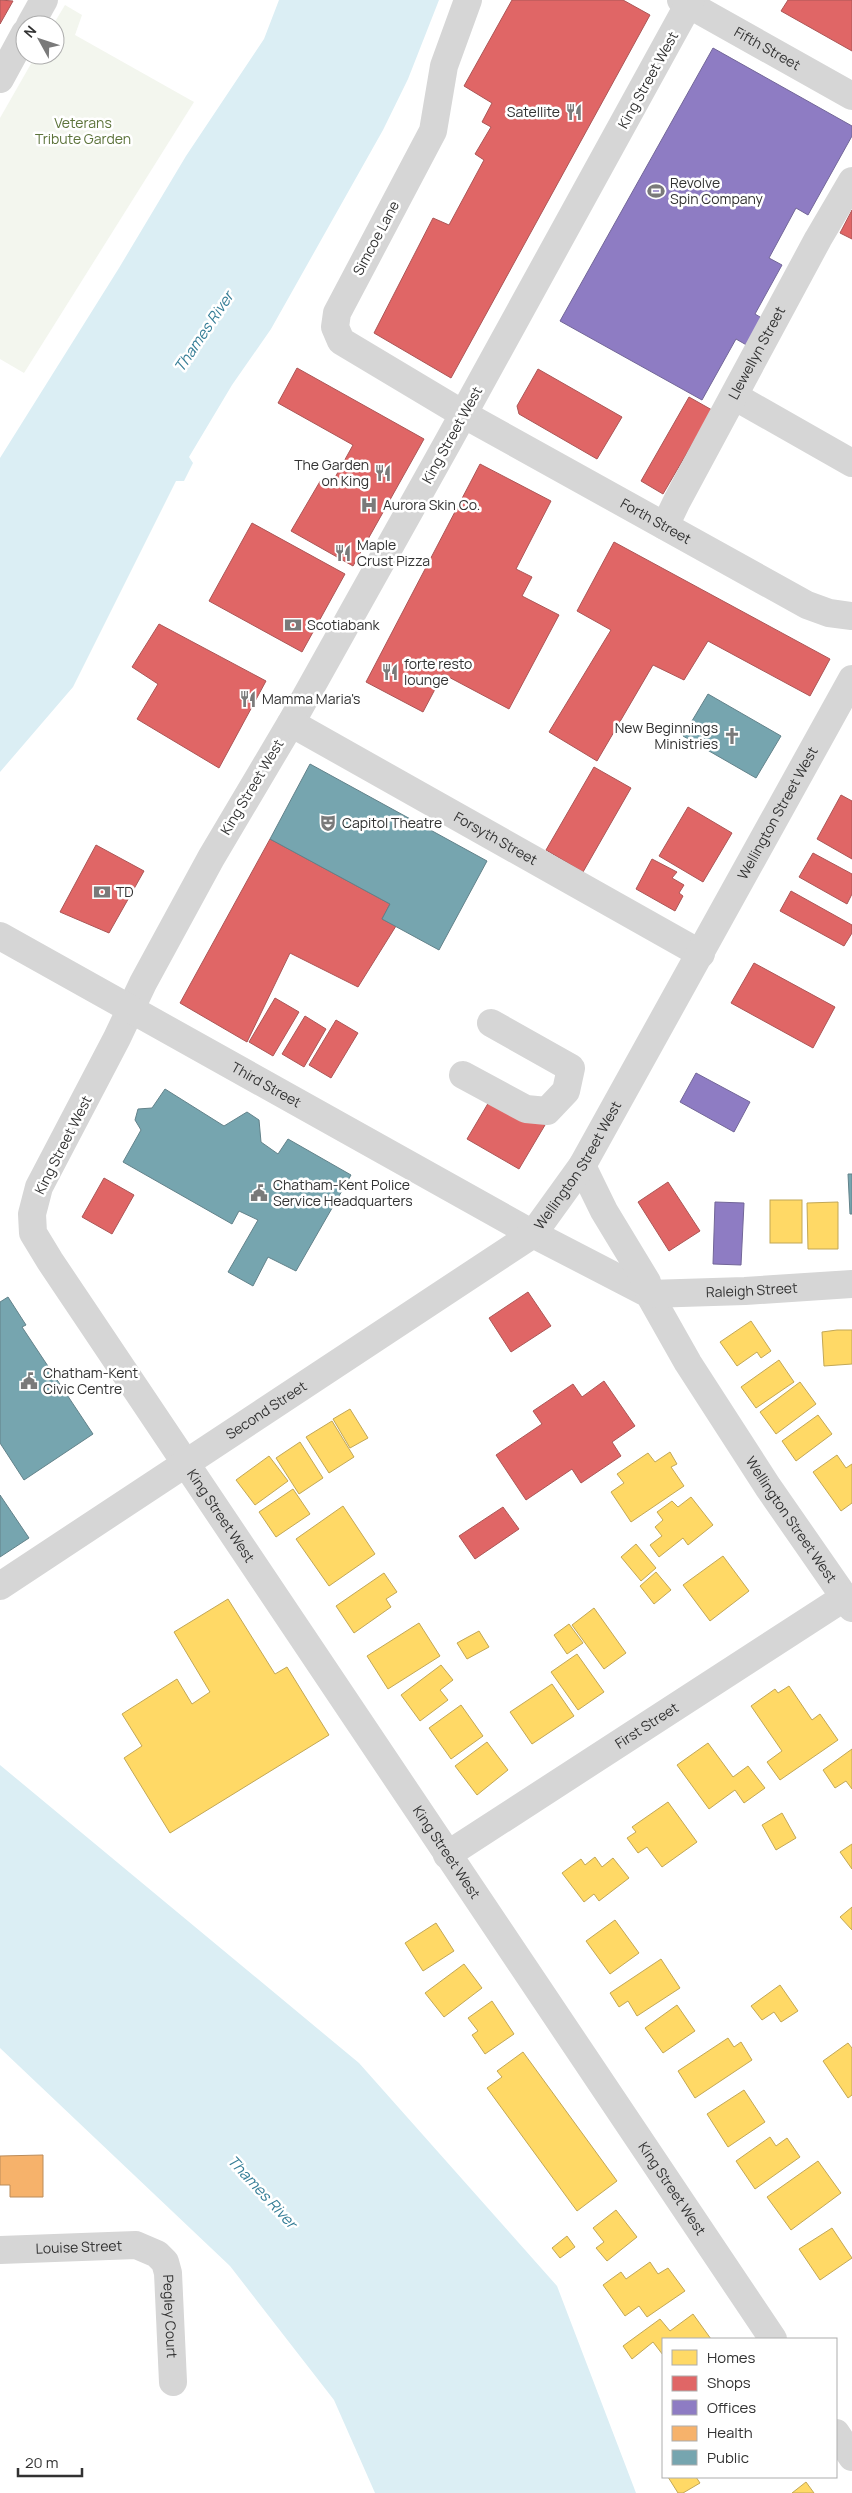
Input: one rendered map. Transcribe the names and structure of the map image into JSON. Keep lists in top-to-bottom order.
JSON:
{
  "streets": {
    "street": [
      "Fifth Street",
      "King Street West",
      "Simcoe Lane",
      "Llewellyn Street",
      "Forth Street",
      "Wellington Street West",
      "Forsyth Street",
      "Third Street",
      "Raleigh Street",
      "Second Street",
      "First Street",
      "Louise Street",
      "Pegley Court"
    ]
  },
  "crossings": [
    ["Fifth Street", "King Street West"],
    ["King Street West", "Simcoe Lane"],
    ["King Street West", "Forth Street"],
    ["King Street West", "Forsyth Street"],
    ["King Street West", "Third Street"],
    ["King Street West", "Second Street"],
    ["King Street West", "First Street"],
    ["Simcoe Lane", "Forth Street"],
    ["Llewellyn Street", "Forth Street"],
    ["Wellington Street West", "Forsyth Street"],
    ["Wellington Street West", "Third Street"],
    ["Wellington Street West", "Raleigh Street"],
    ["Wellington Street West", "Second Street"],
    ["Wellington Street West", "First Street"],
    ["Third Street", "Second Street"],
    ["Louise Street", "Pegley Court"]
  ],
  "water": ["Thames River"],
  "parks": ["Veterans Tribute Garden"],
  "places": {
    "restaurant": [
      "Satellite",
      "The Garden on King",
      "Maple Crust Pizza",
      "forte resto lounge",
      "Mamma Maria's"
    ],
    "sports": ["Revolve Spin Company"],
    "hospital": ["Aurora Skin Co."],
    "bank": ["Scotiabank", "TD"],
    "church": ["New Beginnings Ministries"],
    "theatre": ["Capitol Theatre"],
    "public building": ["Chatham-Kent Police Service Headquarters", "Chatham-Kent Civic Centre"]
  },
  "legend": [
    "Homes",
    "Shops",
    "Offices",
    "Health",
    "Public"
  ],
  "scale_bar": "20 m",
  "north": "top left"
}
